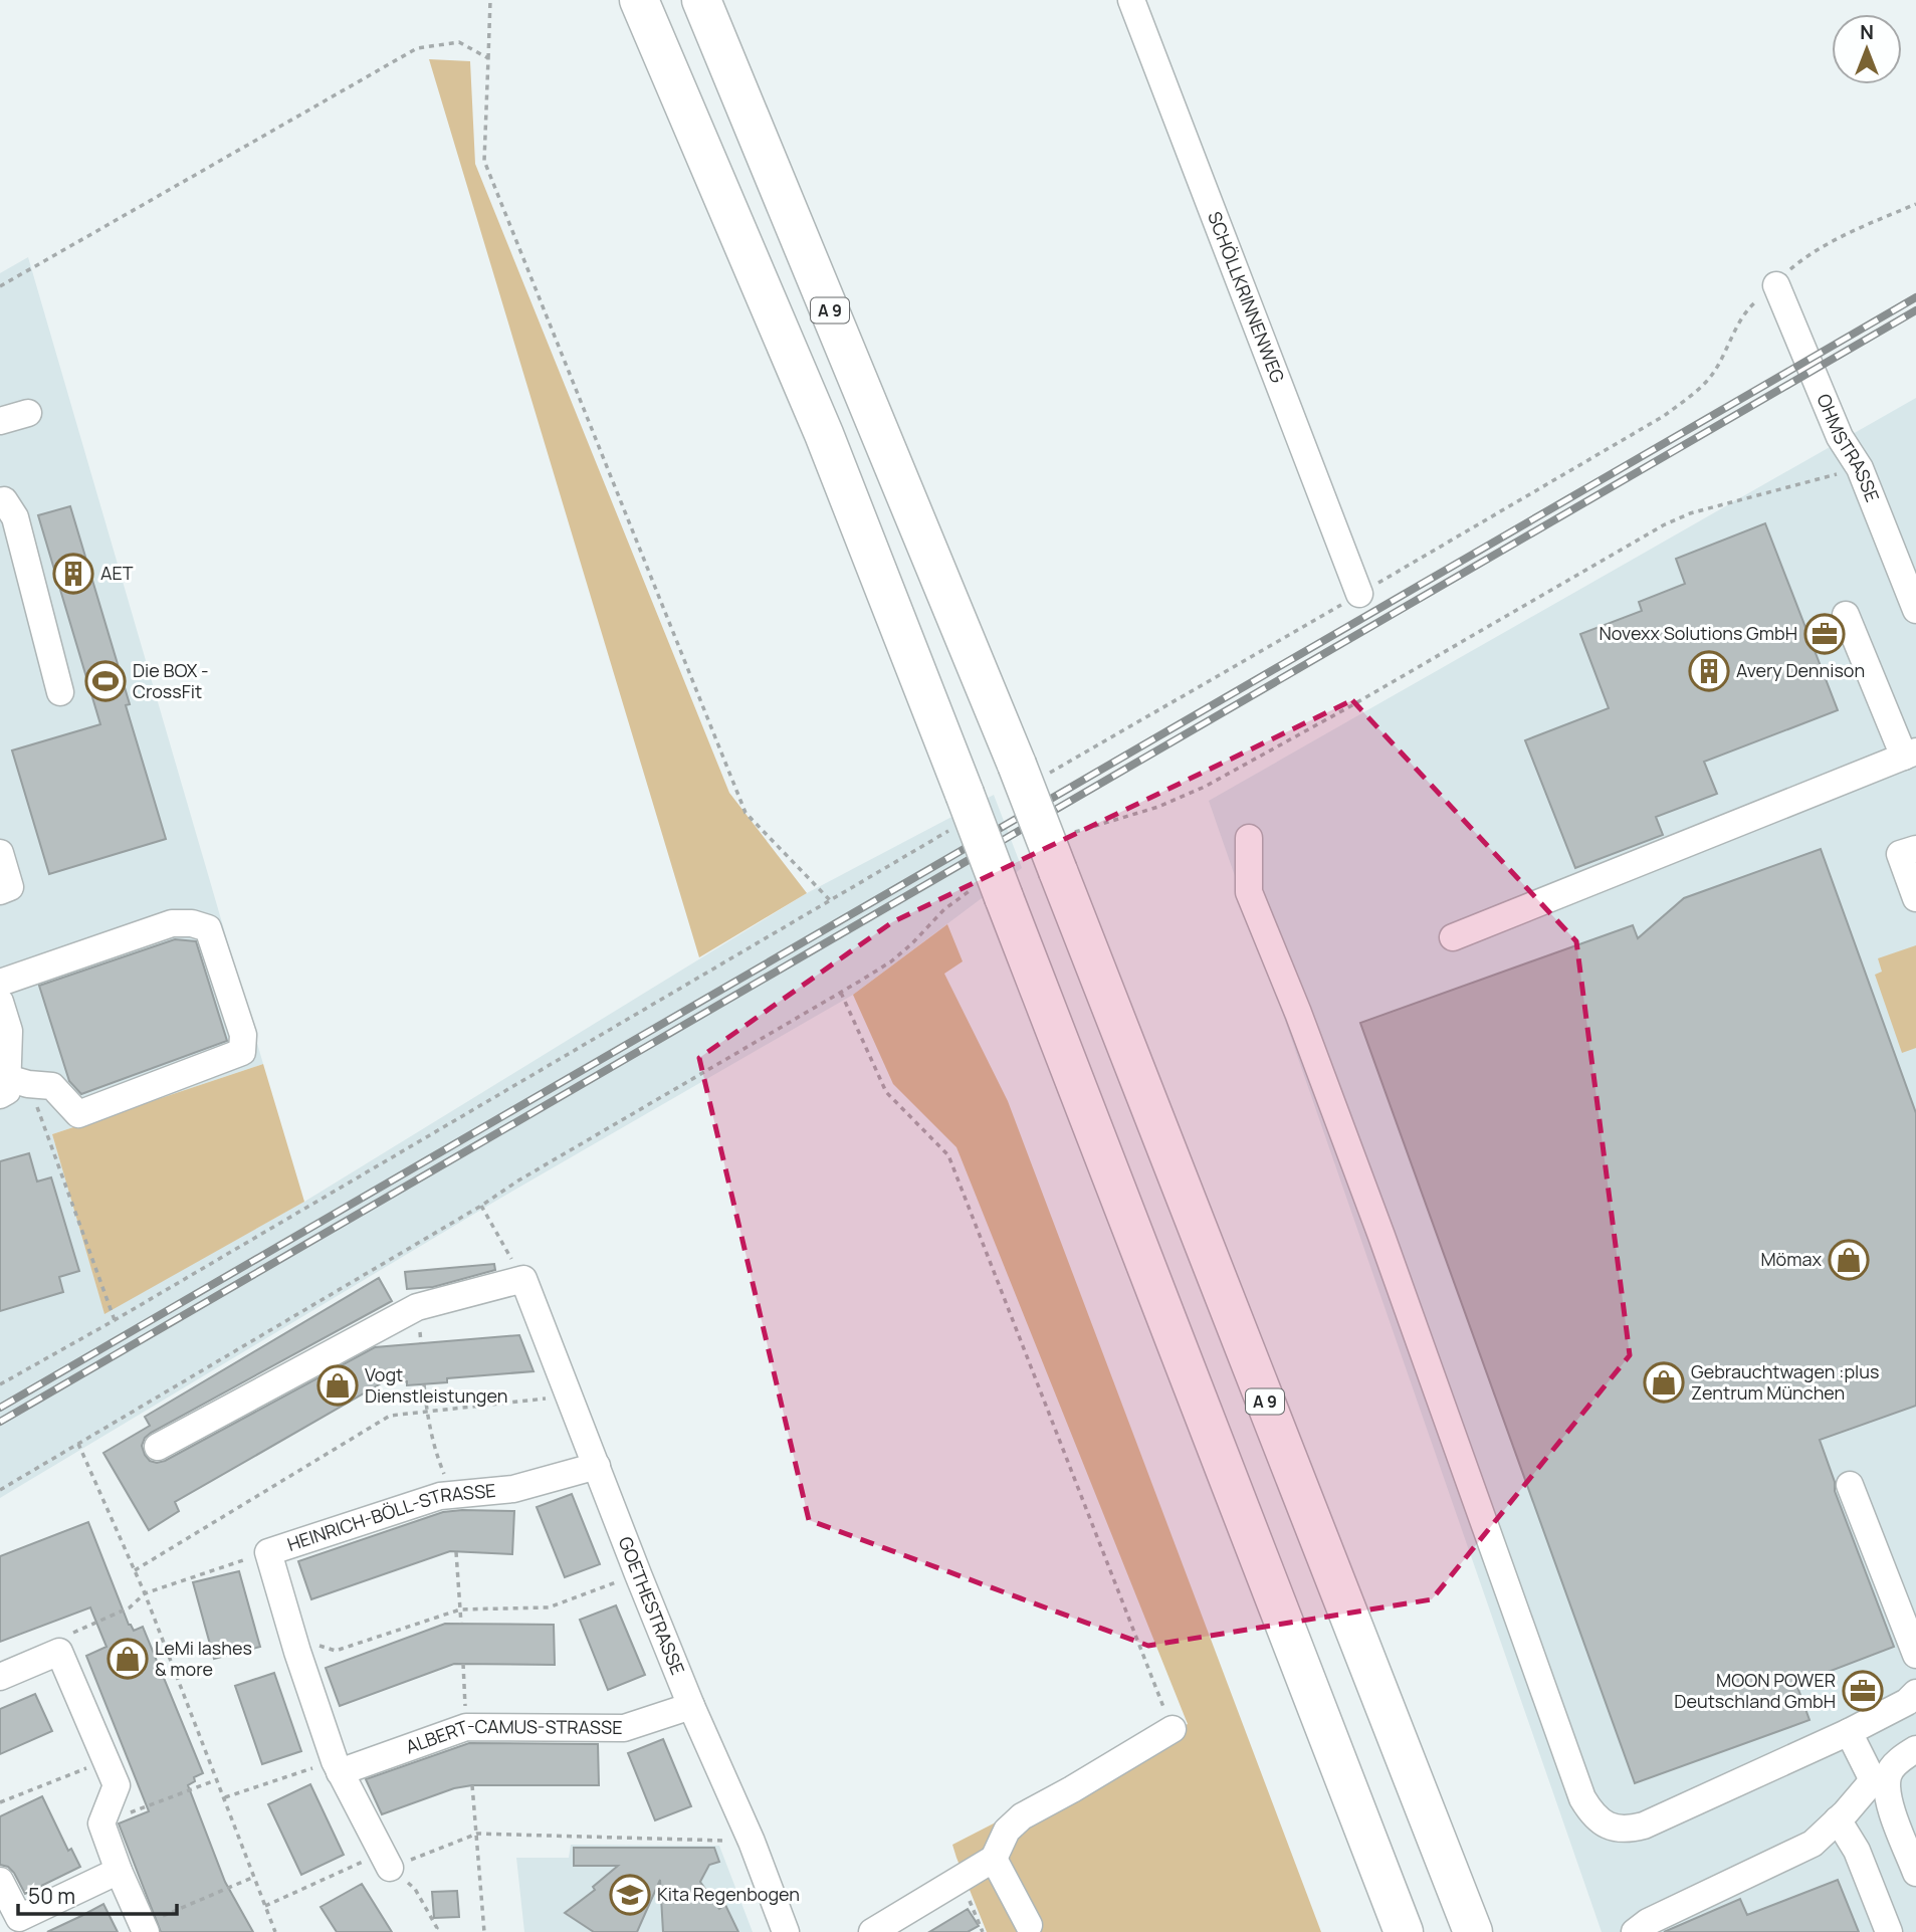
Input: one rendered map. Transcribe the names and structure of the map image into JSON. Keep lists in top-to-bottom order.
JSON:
{
  "streets": {
    "highway": ["A 9"],
    "street": [
      "SCHÖLLKRINNENWEG",
      "OHMSTRASSE",
      "HEINRICH-BÖLL-STRASSE",
      "GOETHESTRASSE",
      "ALBERT-CAMUS-STRASSE"
    ]
  },
  "crossings": [
    ["HEINRICH-BÖLL-STRASSE", "GOETHESTRASSE"],
    ["HEINRICH-BÖLL-STRASSE", "ALBERT-CAMUS-STRASSE"],
    ["GOETHESTRASSE", "ALBERT-CAMUS-STRASSE"]
  ],
  "places": {
    "building": ["AET", "Avery Dennison"],
    "office": ["Novexx Solutions GmbH", "MOON POWER Deutschland GmbH"],
    "sports": ["Die BOX - CrossFit"],
    "shop": [
      "Mömax",
      "Gebrauchtwagen :plus Zentrum München",
      "Vogt Dienstleistungen",
      "LeMi lashes & more"
    ],
    "school or university": ["Kita Regenbogen"]
  },
  "scale_bar": "50 m",
  "north": "top"
}
